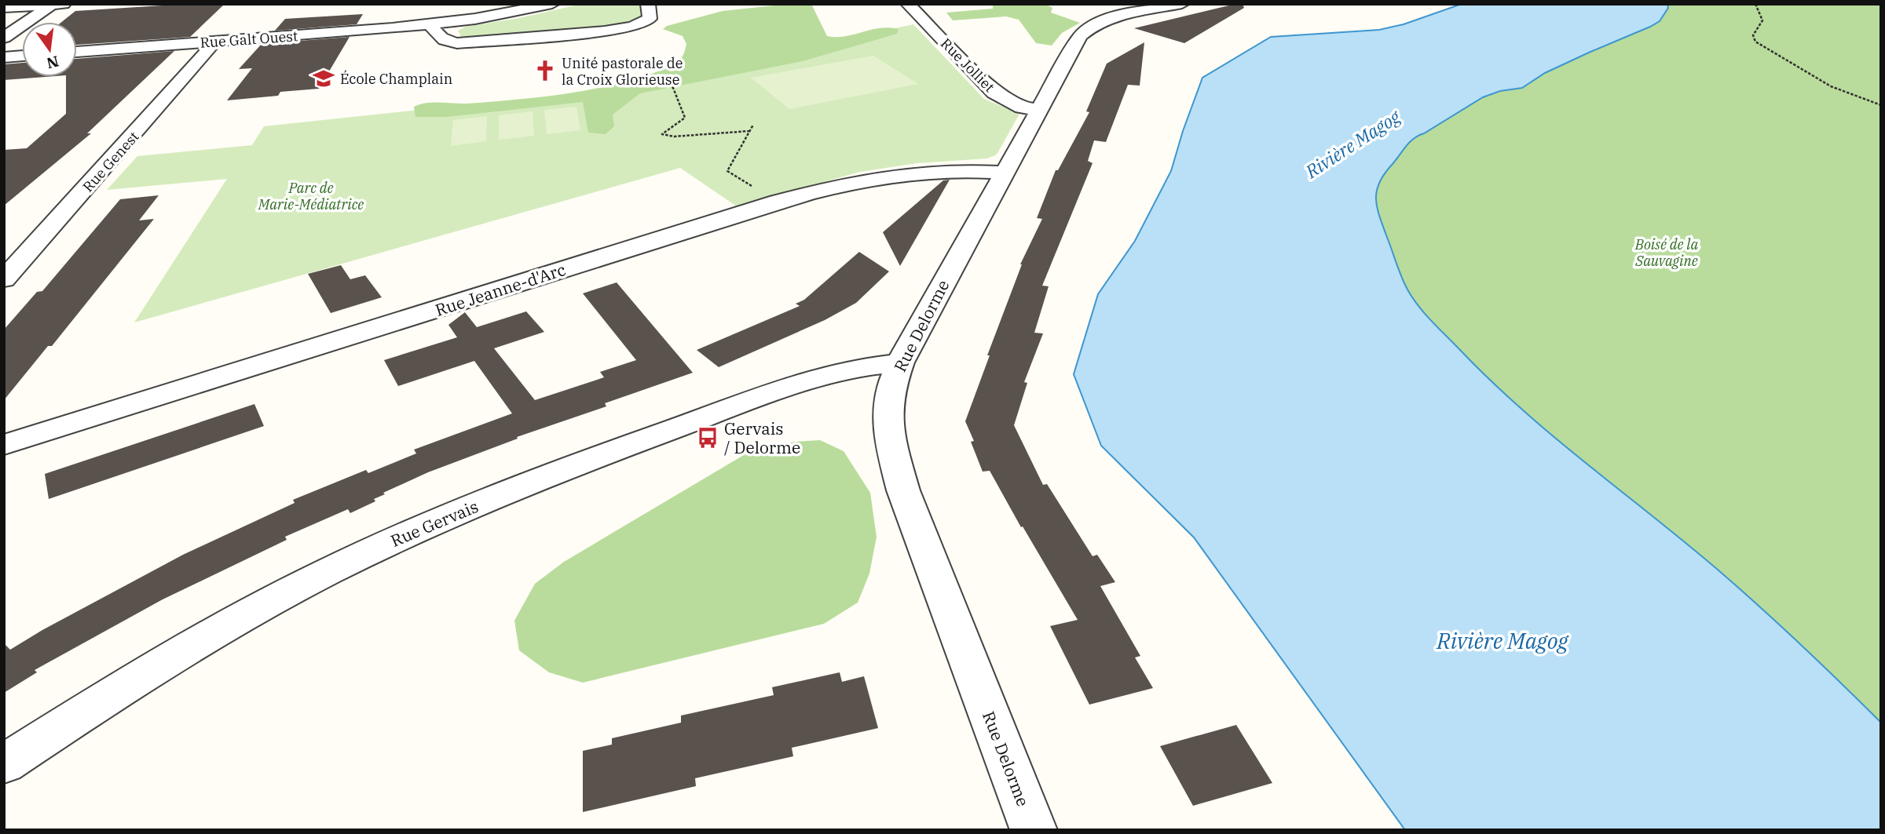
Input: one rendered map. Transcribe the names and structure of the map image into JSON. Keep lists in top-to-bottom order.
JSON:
{
  "streets": {
    "street": [
      "Rue Galt Ouest",
      "Rue Jolliet",
      "Rue Genest",
      "Rue Jeanne-d'Arc",
      "Rue Delorme",
      "Rue Gervais"
    ]
  },
  "crossings": [
    ["Rue Galt Ouest", "Rue Genest"],
    ["Rue Jolliet", "Rue Delorme"],
    ["Rue Jeanne-d'Arc", "Rue Delorme"],
    ["Rue Delorme", "Rue Gervais"]
  ],
  "water": ["Rivière Magog"],
  "parks": ["Parc de Marie-Médiatrice", "Boisé de la Sauvagine"],
  "places": {
    "church": ["Unité pastorale de la Croix Glorieuse"],
    "school or university": ["École Champlain"],
    "bus stop": ["Gervais / Delorme"]
  },
  "north": "bottom"
}
